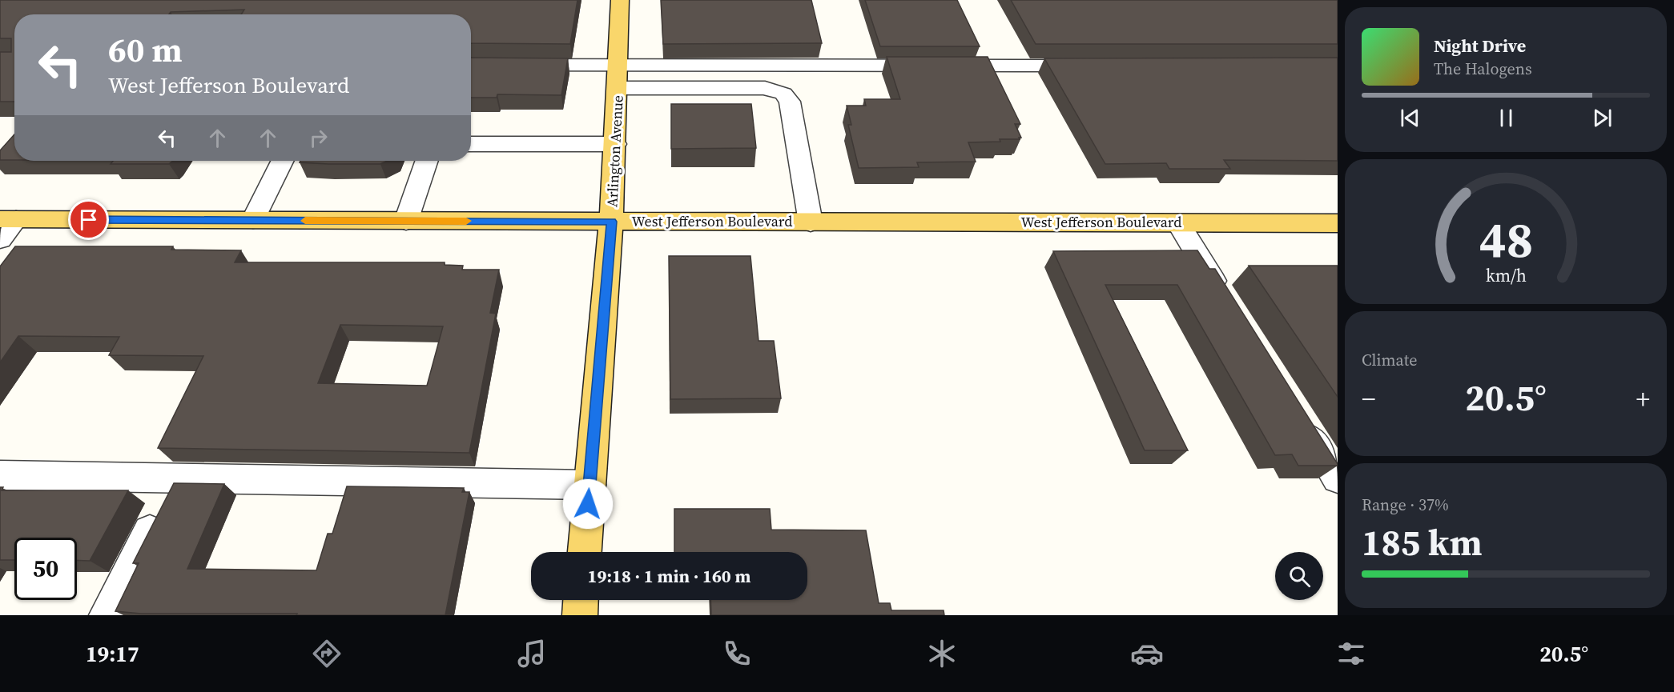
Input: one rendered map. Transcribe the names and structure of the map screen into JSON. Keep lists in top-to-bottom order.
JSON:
{
  "streets": {
    "main road": ["Arlington Avenue", "West Jefferson Boulevard"]
  },
  "crossings": [
    ["Arlington Avenue", "West Jefferson Boulevard"]
  ],
  "page": {
    "turn": ["60 m", "West Jefferson Boulevard"],
    "song": ["Night Drive", "The Halogens"],
    "tile": [
      "Climate",
      ["Range · 37%", "185 km"]
    ],
    "heat": ["−", "20.5°", "+"],
    "limit": "50",
    "trip": "19:18 · 1 min · 160 m",
    "tabs": ["19:17", "20.5°"],
    "gauge": ["48", "km/h"]
  }
}
